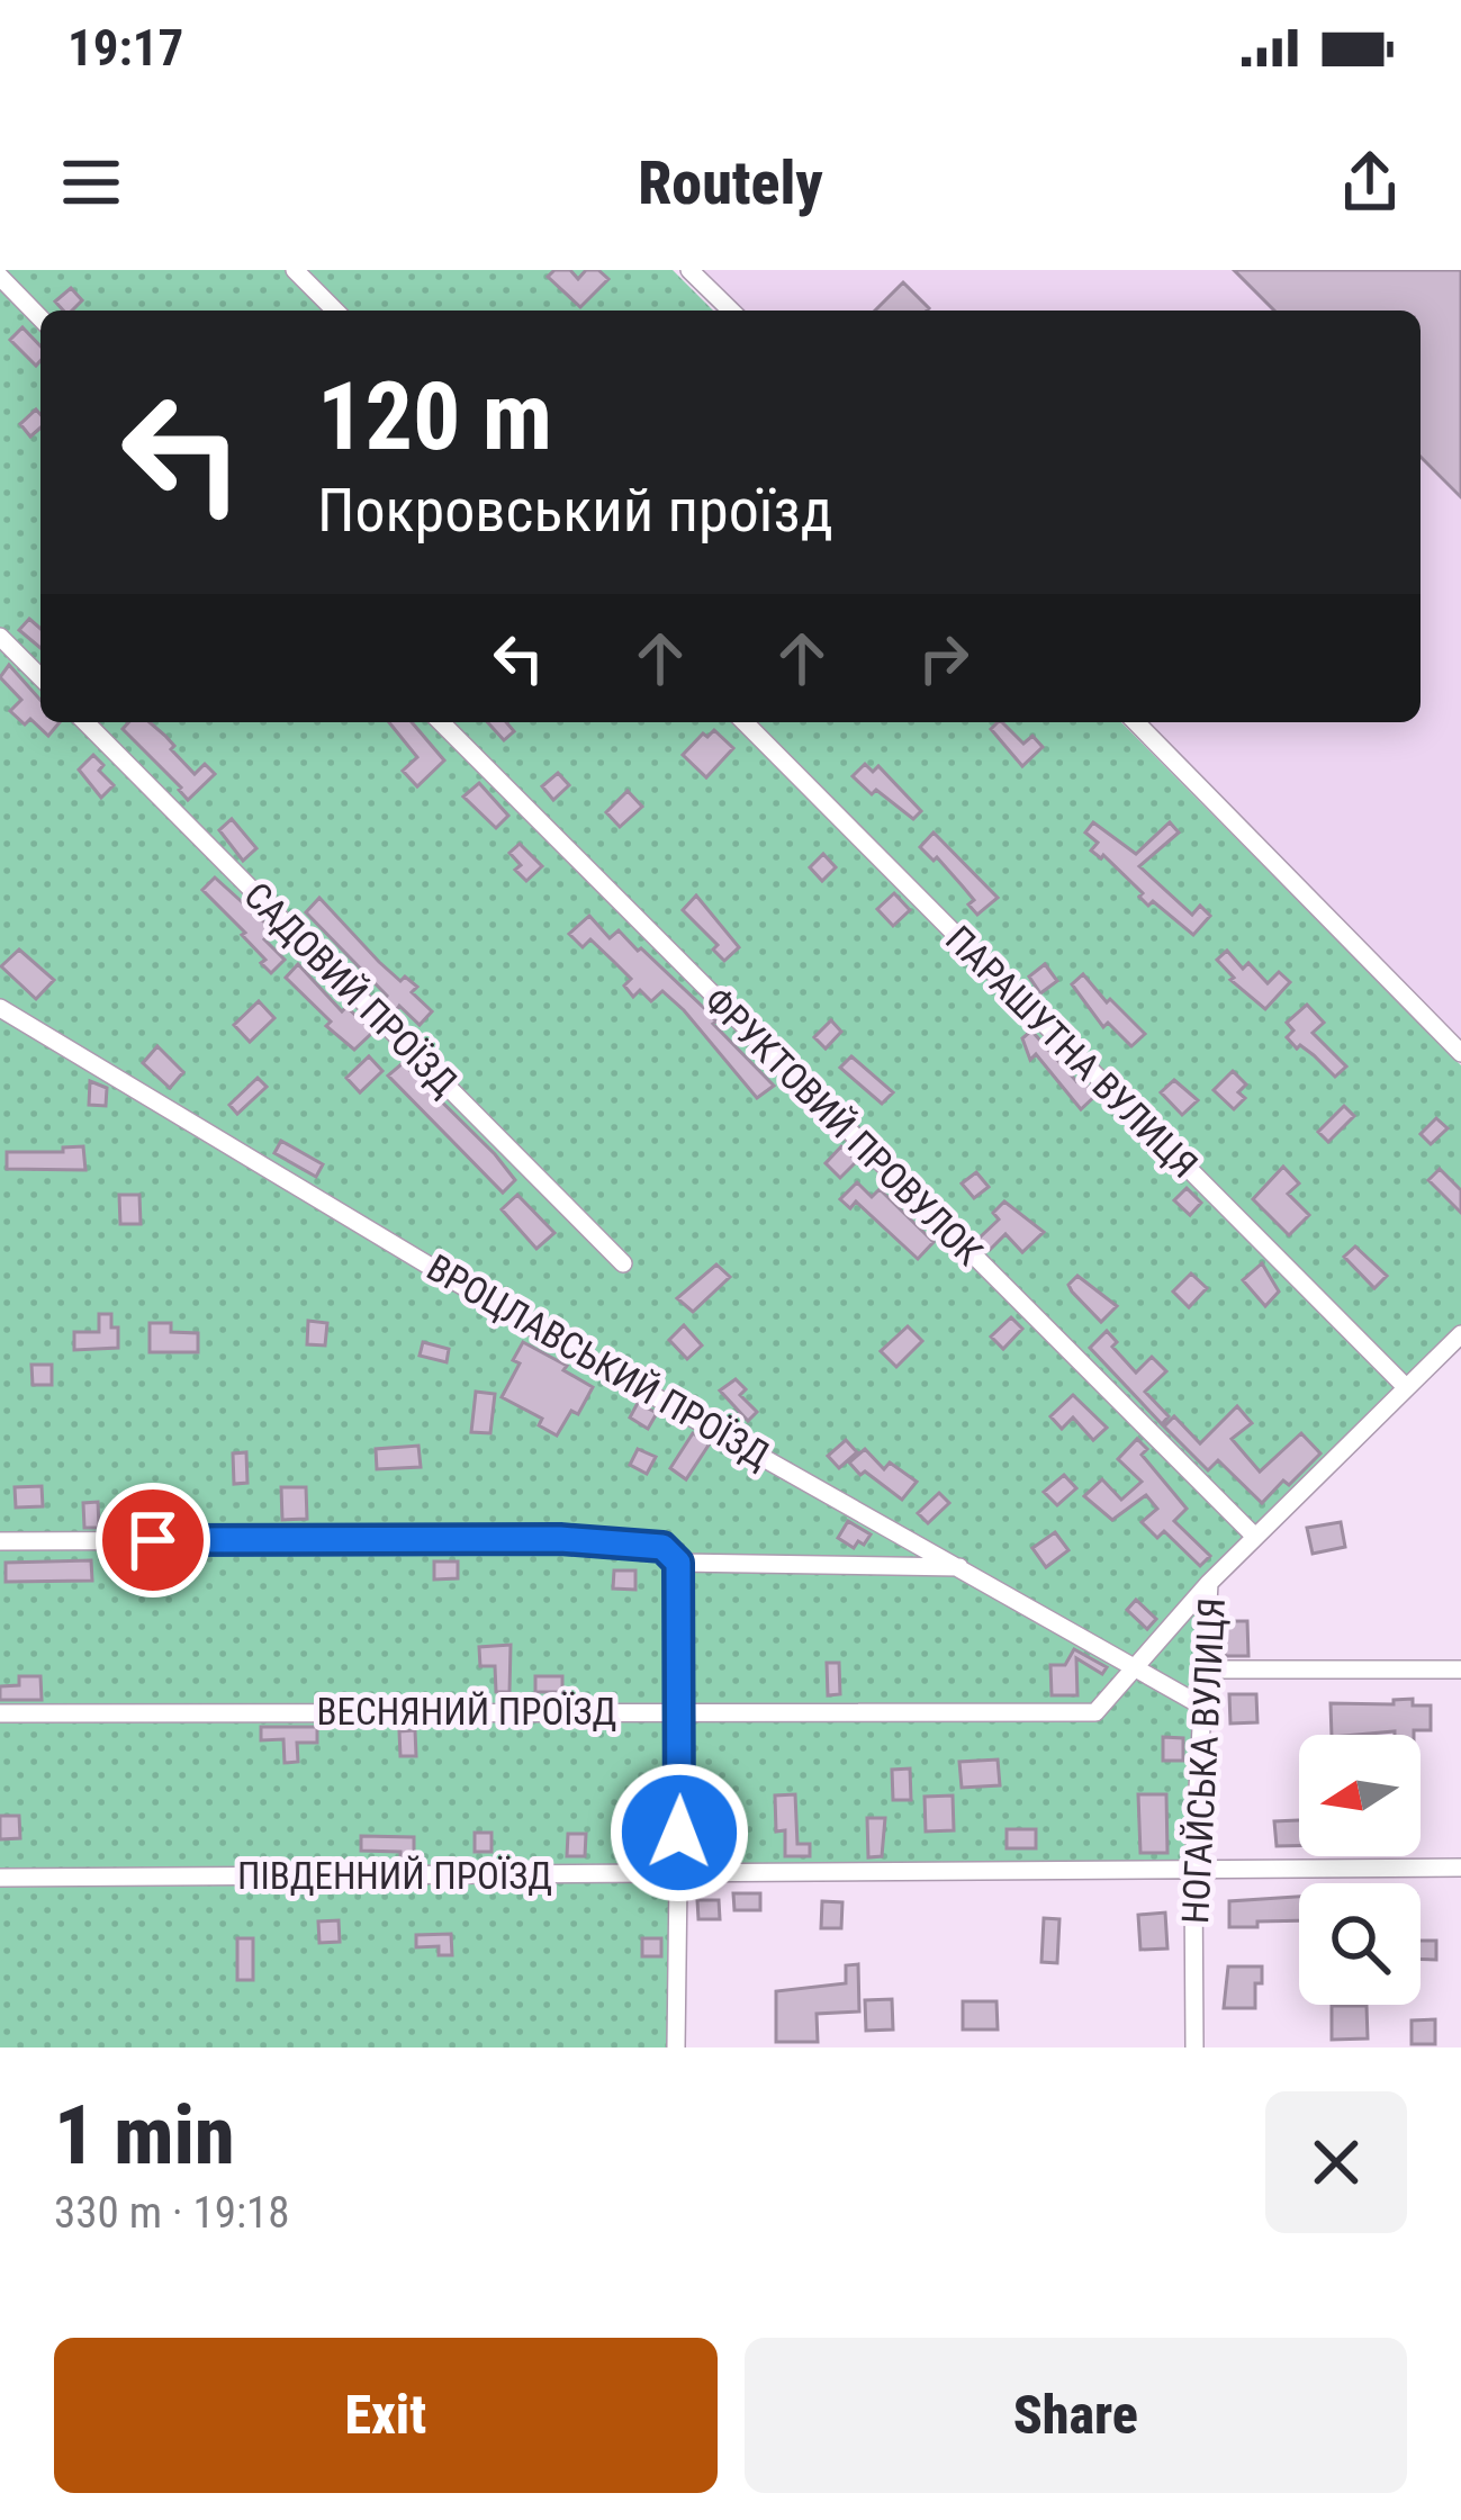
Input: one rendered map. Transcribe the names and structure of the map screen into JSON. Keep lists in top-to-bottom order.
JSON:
{
  "streets": {
    "street": [
      "САДОВИЙ ПРОЇЗД",
      "ПАРАШУТНА ВУЛИЦЯ",
      "ФРУКТОВИЙ ПРОВУЛОК",
      "ВРОЦЛАВСЬКИЙ ПРОЇЗД",
      "ВЕСНЯНИЙ ПРОЇЗД",
      "НОГАЙСЬКА ВУЛИЦЯ",
      "ПІВДЕННИЙ ПРОЇЗД"
    ]
  },
  "crossings": [
    ["ПАРАШУТНА ВУЛИЦЯ", "НОГАЙСЬКА ВУЛИЦЯ"],
    ["ФРУКТОВИЙ ПРОВУЛОК", "НОГАЙСЬКА ВУЛИЦЯ"],
    ["ВРОЦЛАВСЬКИЙ ПРОЇЗД", "ВЕСНЯНИЙ ПРОЇЗД"],
    ["ВРОЦЛАВСЬКИЙ ПРОЇЗД", "НОГАЙСЬКА ВУЛИЦЯ"],
    ["НОГАЙСЬКА ВУЛИЦЯ", "ПІВДЕННИЙ ПРОЇЗД"]
  ],
  "north": "left",
  "page": {
    "status": "19:17",
    "header": "Routely",
    "turn": ["120 m", "Покровський проїзд"],
    "heading": ["1 min", "330 m · 19:18"],
    "buttons": ["Exit", "Share"]
  }
}
